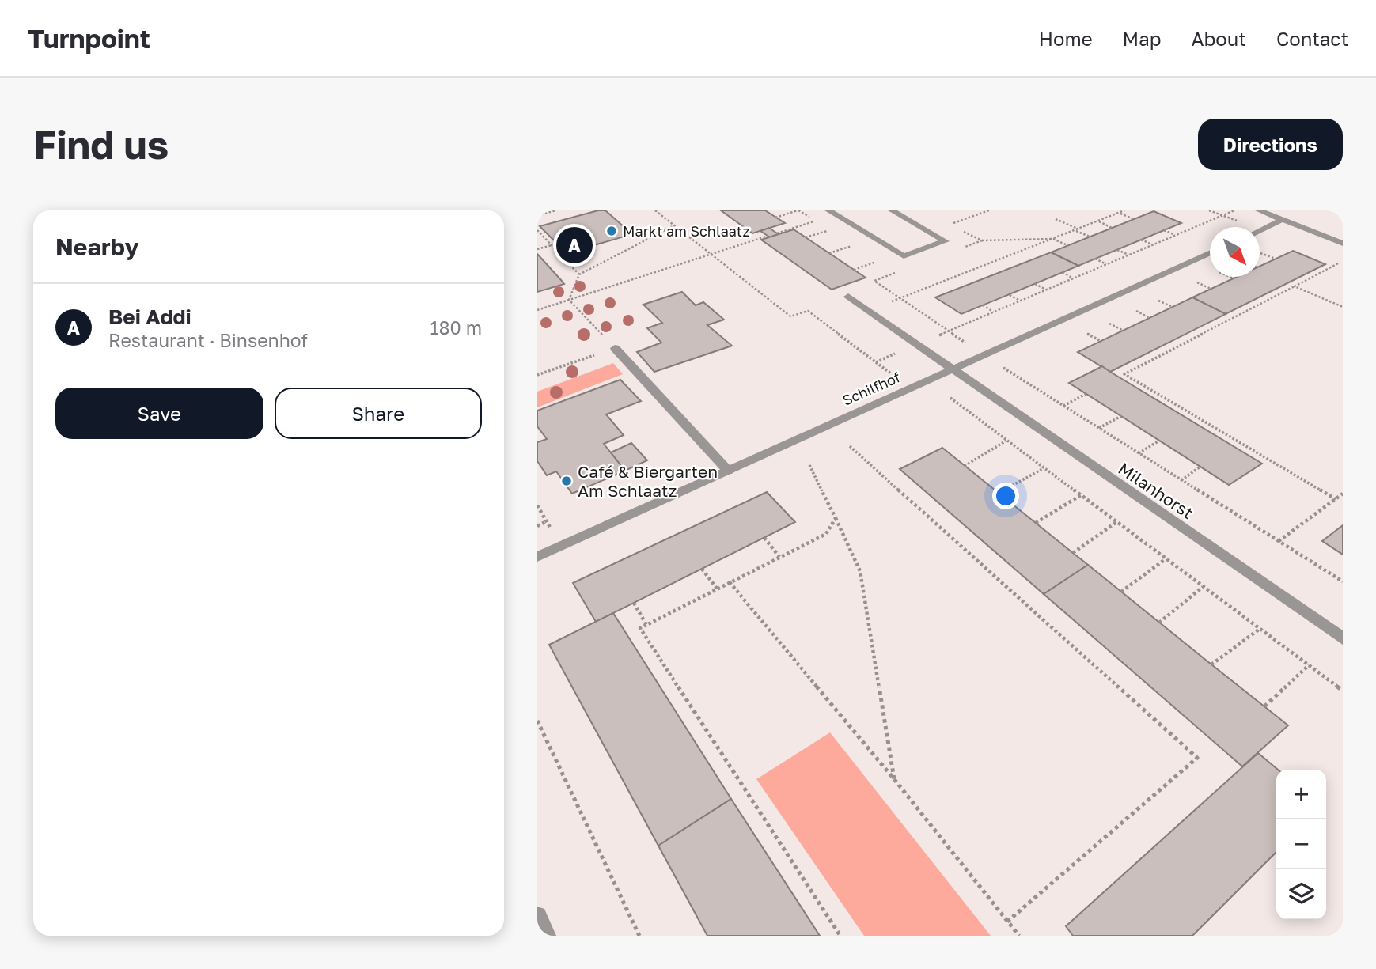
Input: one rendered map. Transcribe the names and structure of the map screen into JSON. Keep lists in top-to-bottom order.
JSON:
{
  "streets": {
    "street": ["Schilfhof", "Milanhorst"]
  },
  "crossings": [
    ["Schilfhof", "Milanhorst"]
  ],
  "places": ["Markt am Schlaatz", "Café & Biergarten Am Schlaatz"],
  "north": "bottom right",
  "page": {
    "header": "Turnpoint",
    "nav": [
      "Home",
      "Map",
      "About",
      "Contact"
    ],
    "buttons": [
      "Directions",
      ["Save", "Share"]
    ],
    "title": "Find us",
    "heading": "Nearby",
    "pins": "A",
    "list": [
      {
        "mark": "A",
        "name": "Bei Addi",
        "note": "Restaurant · Binsenhof",
        "value": "180 m"
      }
    ],
    "map_buttons": ["+", "−"]
  }
}
